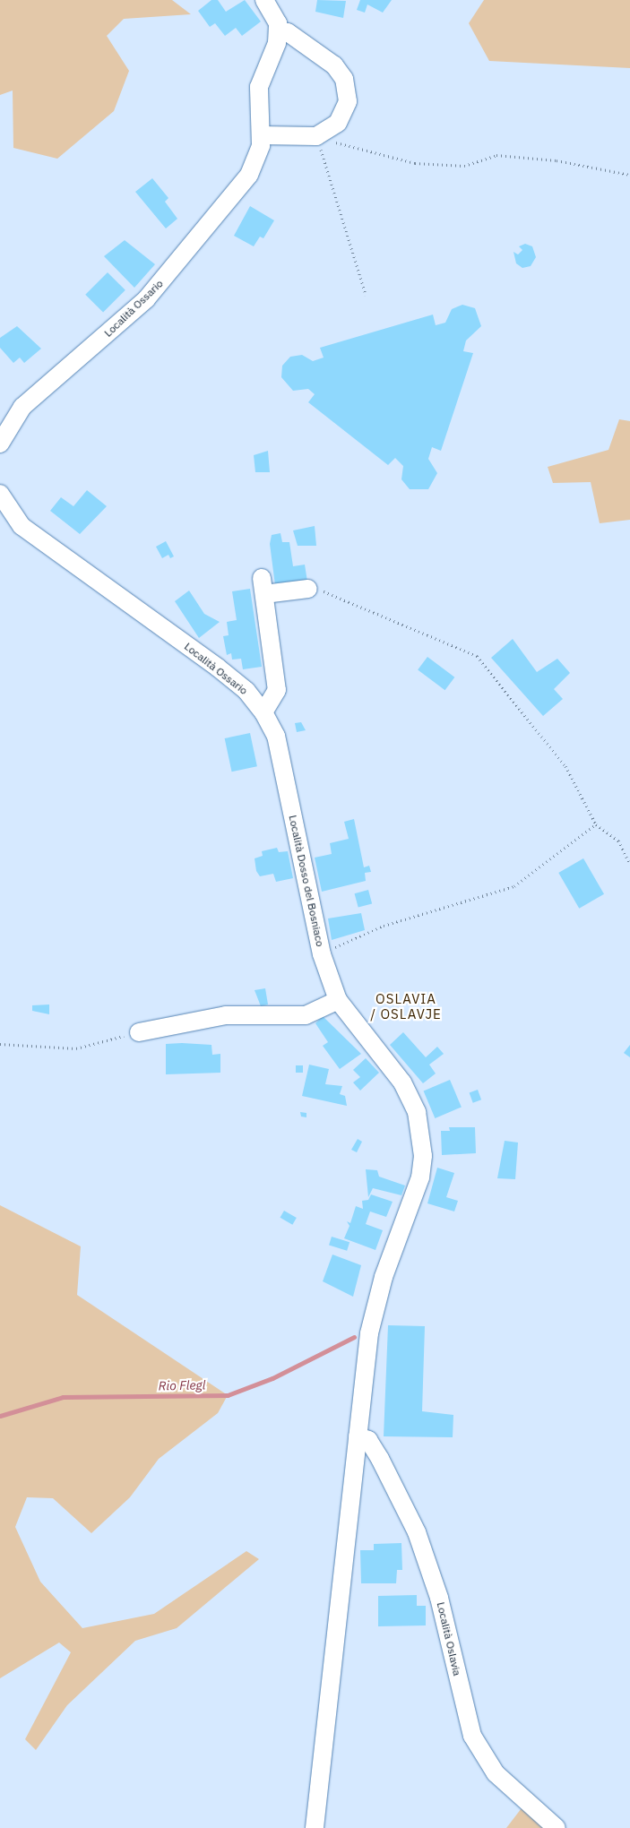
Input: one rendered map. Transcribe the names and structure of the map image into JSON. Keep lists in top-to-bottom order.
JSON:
{
  "streets": {
    "street": ["Località Ossario", "Località Dosso del Bosniaco", "Località Oslavia"]
  },
  "crossings": [
    ["Località Ossario", "Località Dosso del Bosniaco"],
    ["Località Dosso del Bosniaco", "Località Oslavia"]
  ],
  "districts": ["OSLAVIA / OSLAVJE"],
  "water": ["Rio Flegl"]
}
